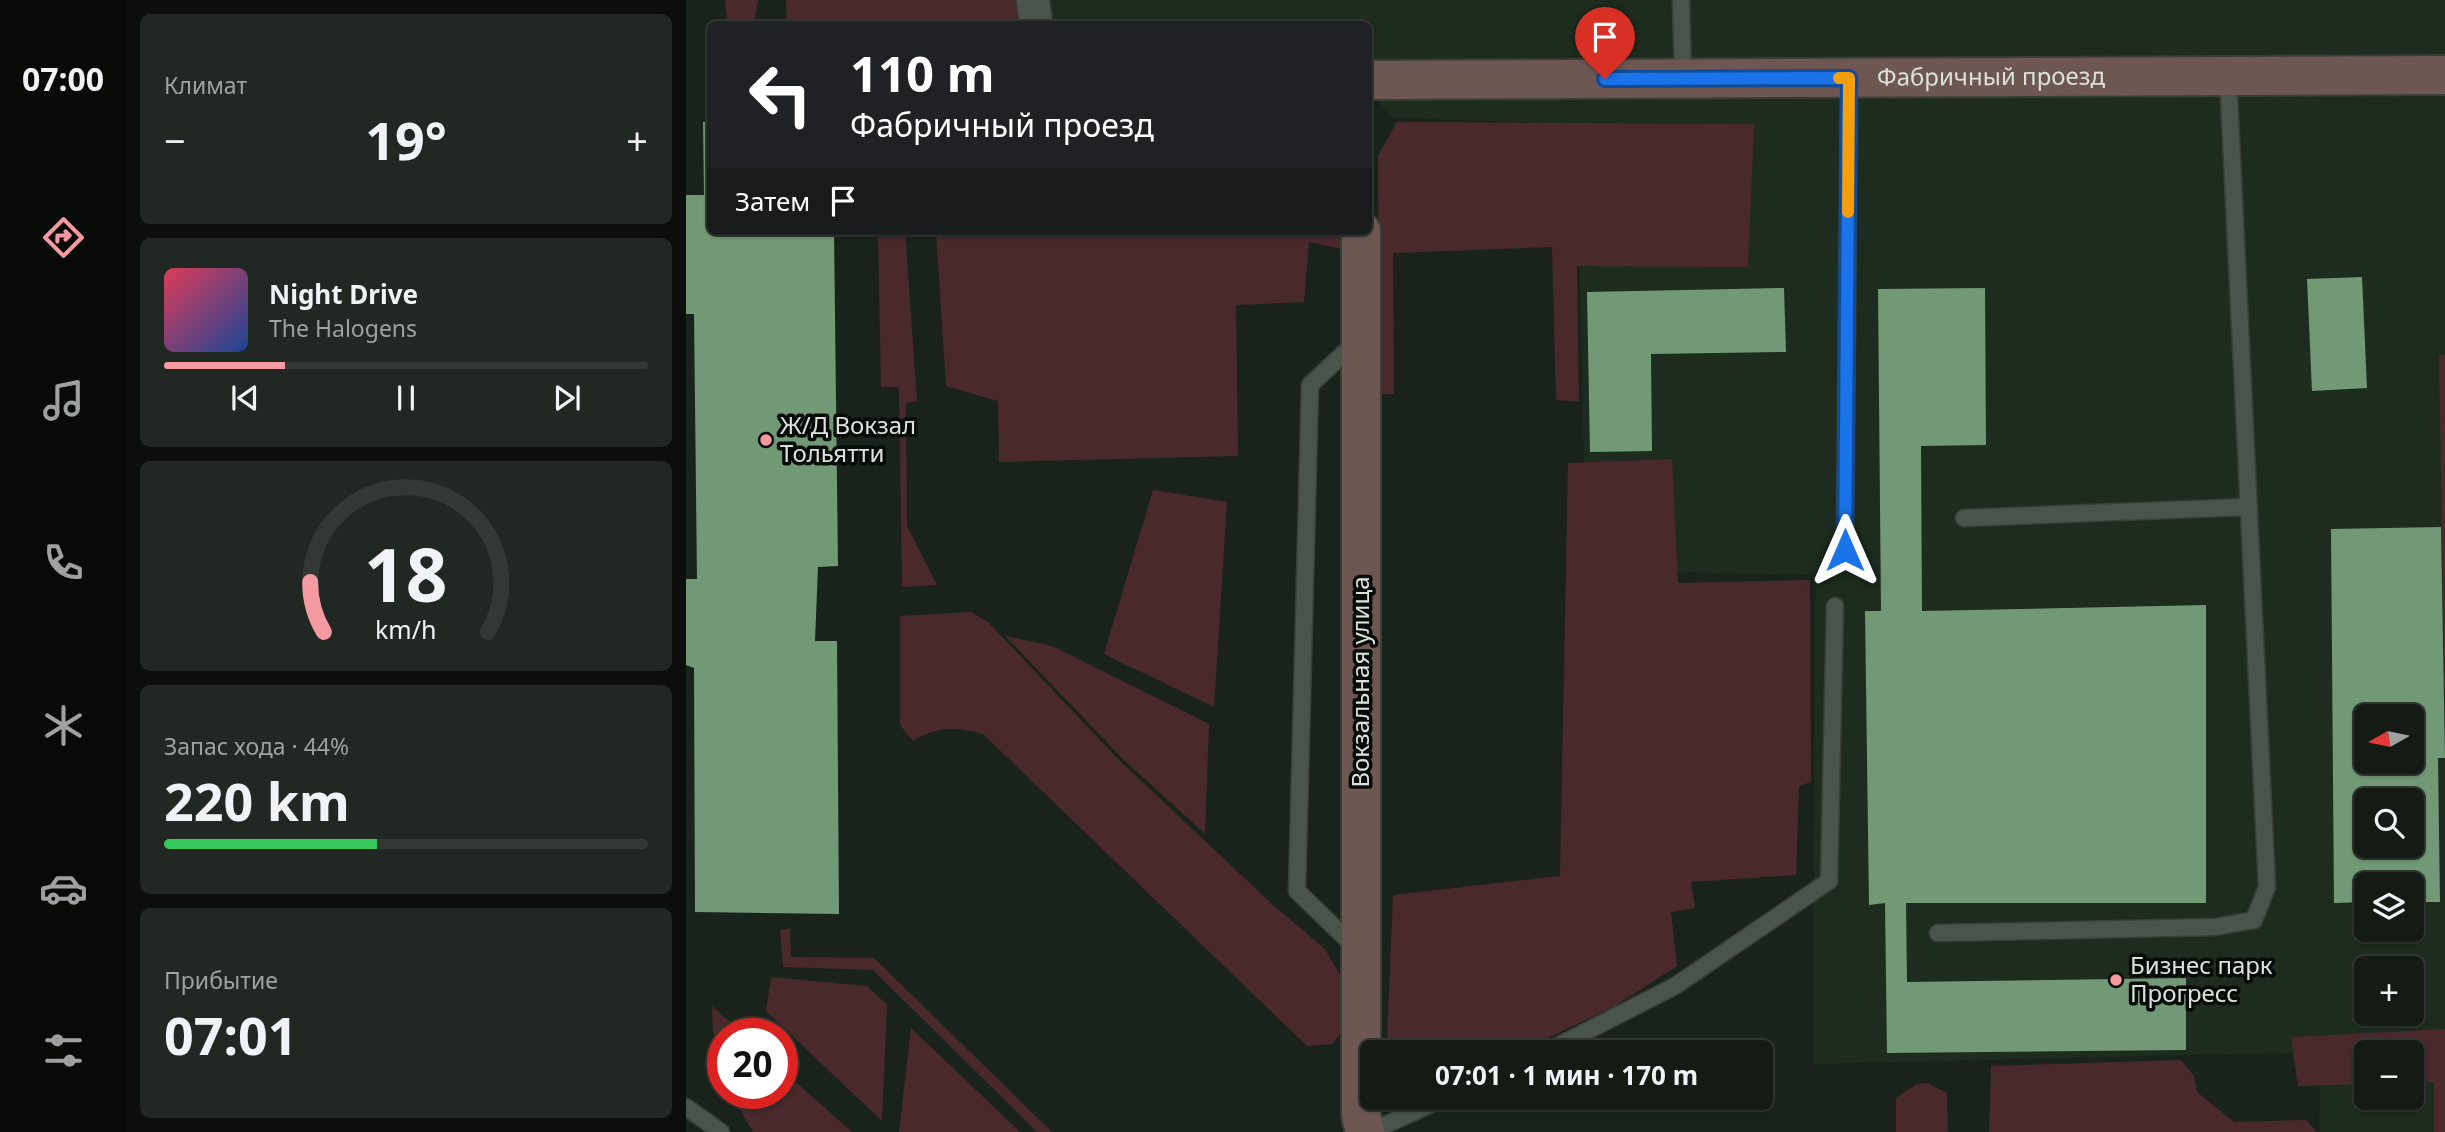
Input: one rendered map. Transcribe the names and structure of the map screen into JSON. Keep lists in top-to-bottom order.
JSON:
{
  "streets": {
    "street": ["Фабричный проезд", "Вокзальная улица"]
  },
  "places": ["Ж/Д Вокзал Тольятти", "Бизнес парк Прогресс"],
  "north": "left",
  "page": {
    "tabs": "07:00",
    "tile": [
      "Климат",
      ["Запас хода · 44%", "220 km"],
      ["Прибытие", "07:01"]
    ],
    "turn": ["110 m", "Фабричный проезд"],
    "heat": ["−", "19°", "+"],
    "then": "Затем",
    "song": ["Night Drive", "The Halogens"],
    "map_buttons": ["+", "−"],
    "limit": "20",
    "trip": "07:01 · 1 мин · 170 m",
    "gauge": ["18", "km/h"]
  }
}
